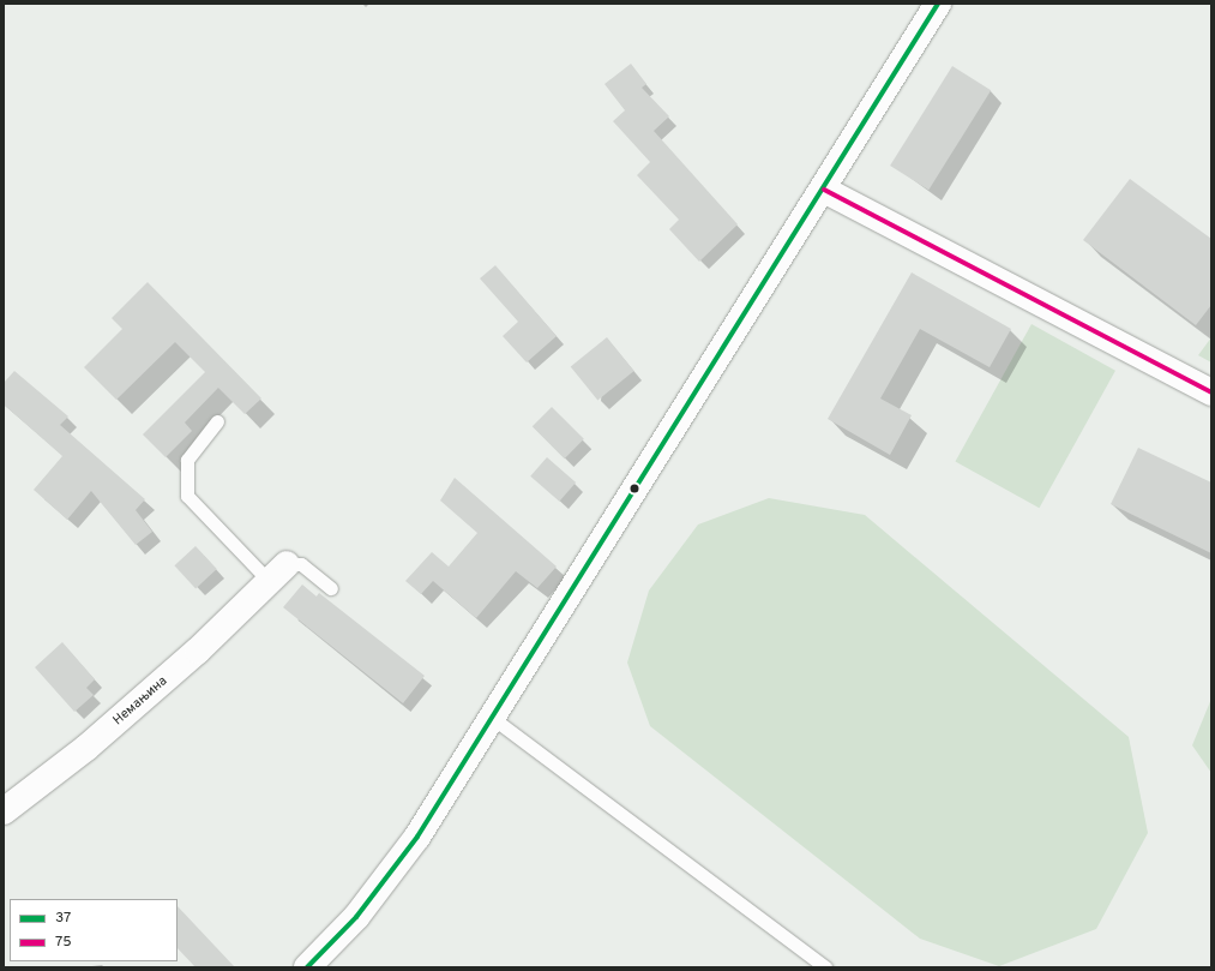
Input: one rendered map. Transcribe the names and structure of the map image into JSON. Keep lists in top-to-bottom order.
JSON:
{
  "streets": {
    "street": ["Немањина"]
  },
  "lines": ["transit line 37", "transit line 75"],
  "legend": ["37", "75"]
}
